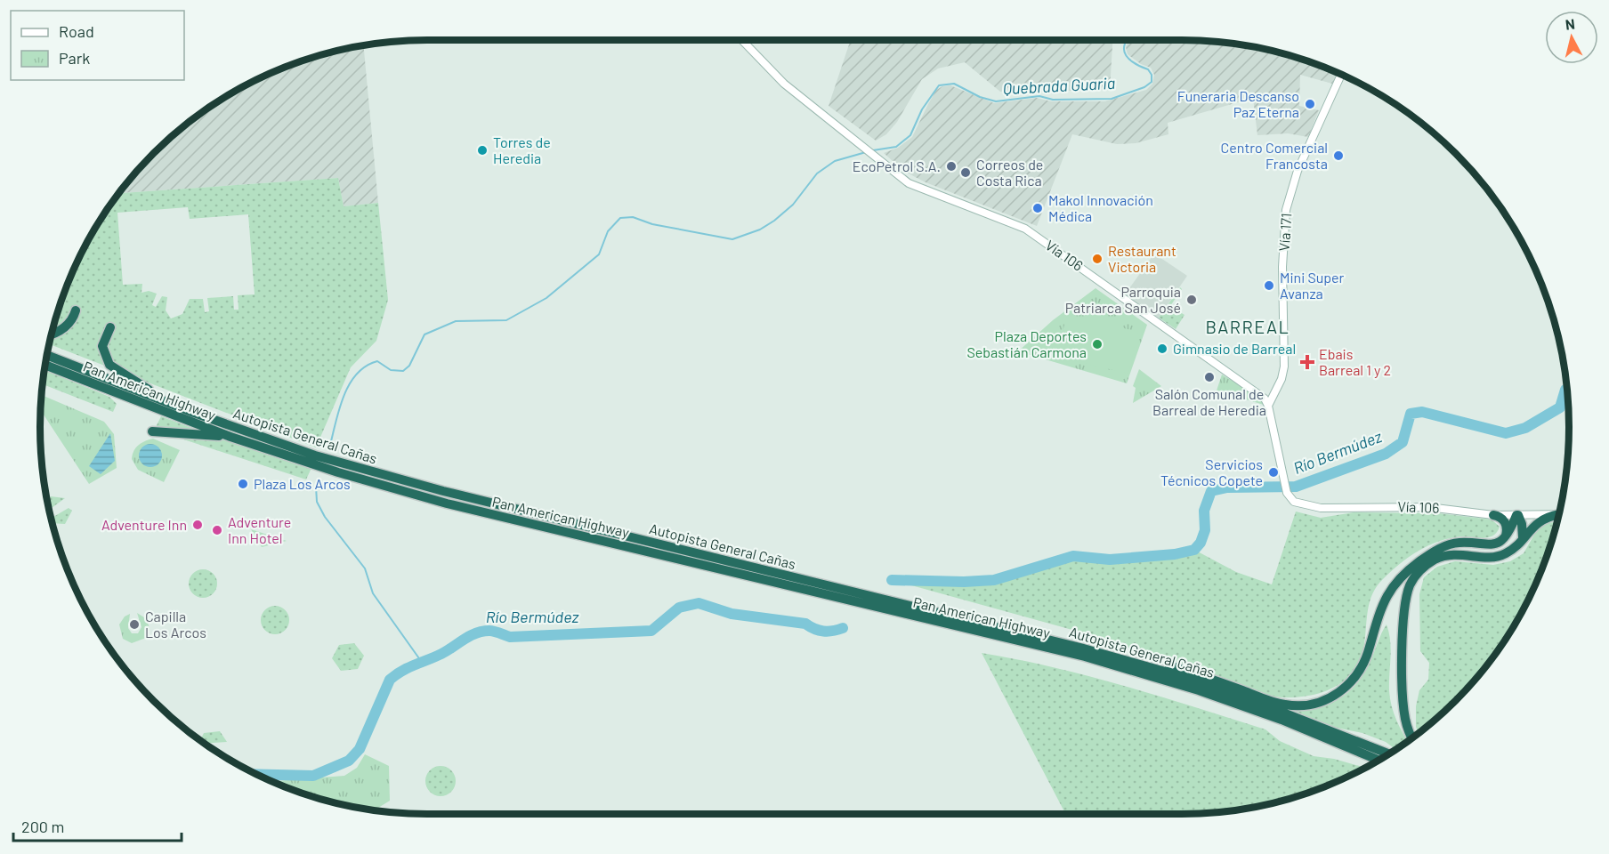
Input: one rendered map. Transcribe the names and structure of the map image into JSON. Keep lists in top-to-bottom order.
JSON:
{
  "streets": {
    "highway": ["Pan American Highway", "Autopista General Cañas"],
    "main road": ["Vía 171", "Vía 106"]
  },
  "crossings": [
    ["Vía 171", "Vía 106"]
  ],
  "districts": ["BARREAL"],
  "water": ["Quebrada Guaria", "Río Bermúdez"],
  "places": {
    "other": [
      "Funeraria Descanso Paz Eterna",
      "Torres de Heredia",
      "Centro Comercial Francosta",
      "EcoPetrol S.A.",
      "Correos de Costa Rica",
      "Makol Innovación Médica",
      "Restaurant Victoria",
      "Mini Super Avanza",
      "Parroquia Patriarca San José",
      "Plaza Deportes Sebastián Carmona",
      "Gimnasio de Barreal",
      "Salón Comunal de Barreal de Heredia",
      "Servicios Técnicos Copete",
      "Plaza Los Arcos",
      "Adventure Inn",
      "Adventure Inn Hotel",
      "Capilla Los Arcos"
    ],
    "health": ["Ebais Barreal 1 y 2"]
  },
  "legend": ["Road", "Park"],
  "scale_bar": "200 m",
  "north": "top"
}
